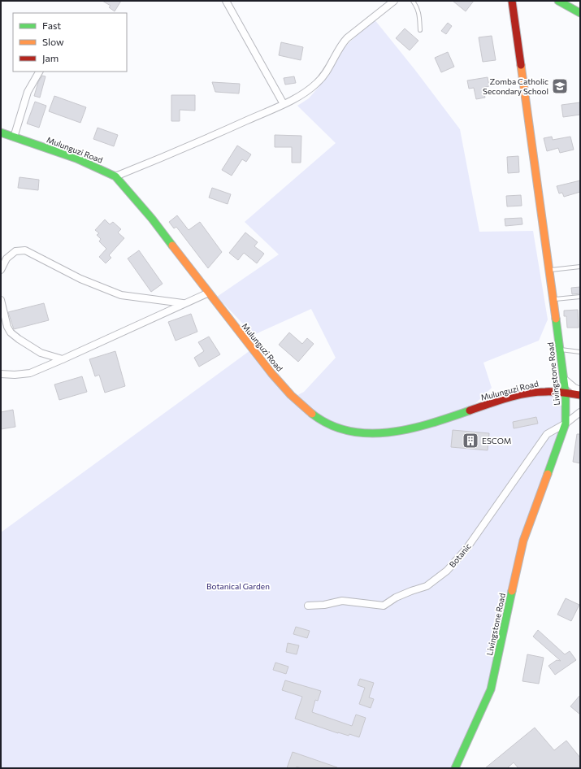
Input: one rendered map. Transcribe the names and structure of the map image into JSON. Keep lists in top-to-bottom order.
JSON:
{
  "streets": {
    "main road": ["Mulunguzi Road", "Livingstone Road"],
    "street": ["Botanic"]
  },
  "crossings": [
    ["Mulunguzi Road", "Livingstone Road"],
    ["Livingstone Road", "Botanic"]
  ],
  "parks": ["Botanical Garden"],
  "places": {
    "school or university": ["Zomba Catholic Secondary School"],
    "building": ["ESCOM"]
  },
  "legend": ["Fast", "Slow", "Jam"]
}
